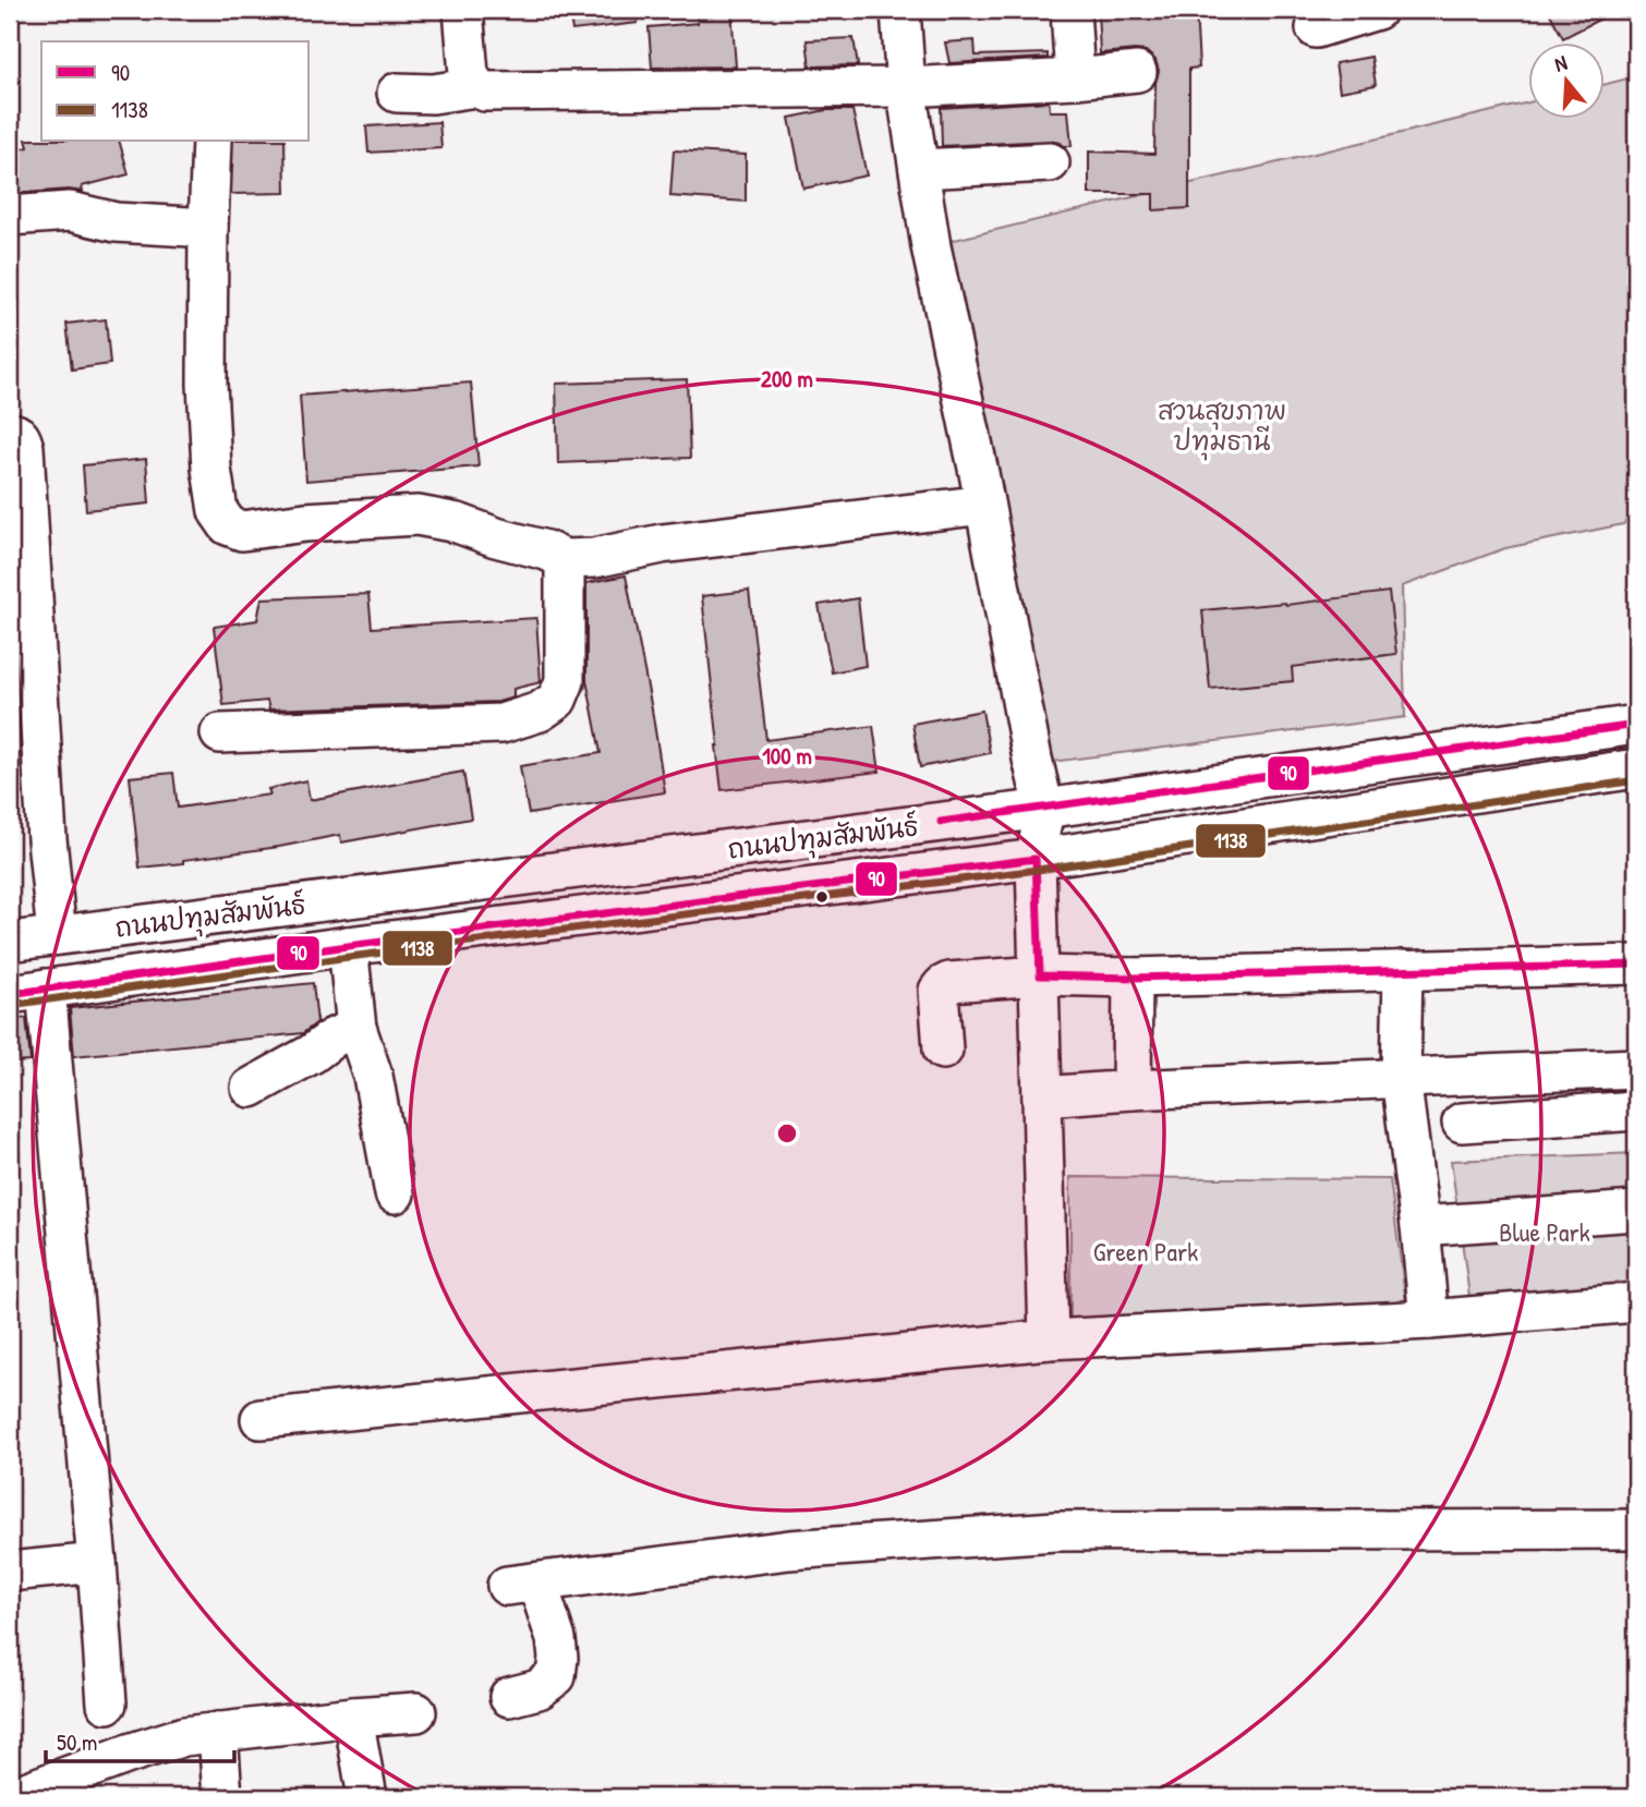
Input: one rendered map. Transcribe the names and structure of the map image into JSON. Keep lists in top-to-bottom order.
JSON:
{
  "streets": {
    "street": ["ถนนปทุมสัมพันธ์"]
  },
  "parks": ["สวนสุขภาพ ปทุมธานี", "Blue Park", "Green Park"],
  "lines": ["transit line 90", "transit line 1138"],
  "legend": ["90", "1138"],
  "scale_bar": "50 m",
  "north": "top",
  "rings": ["200 m", "100 m"]
}
